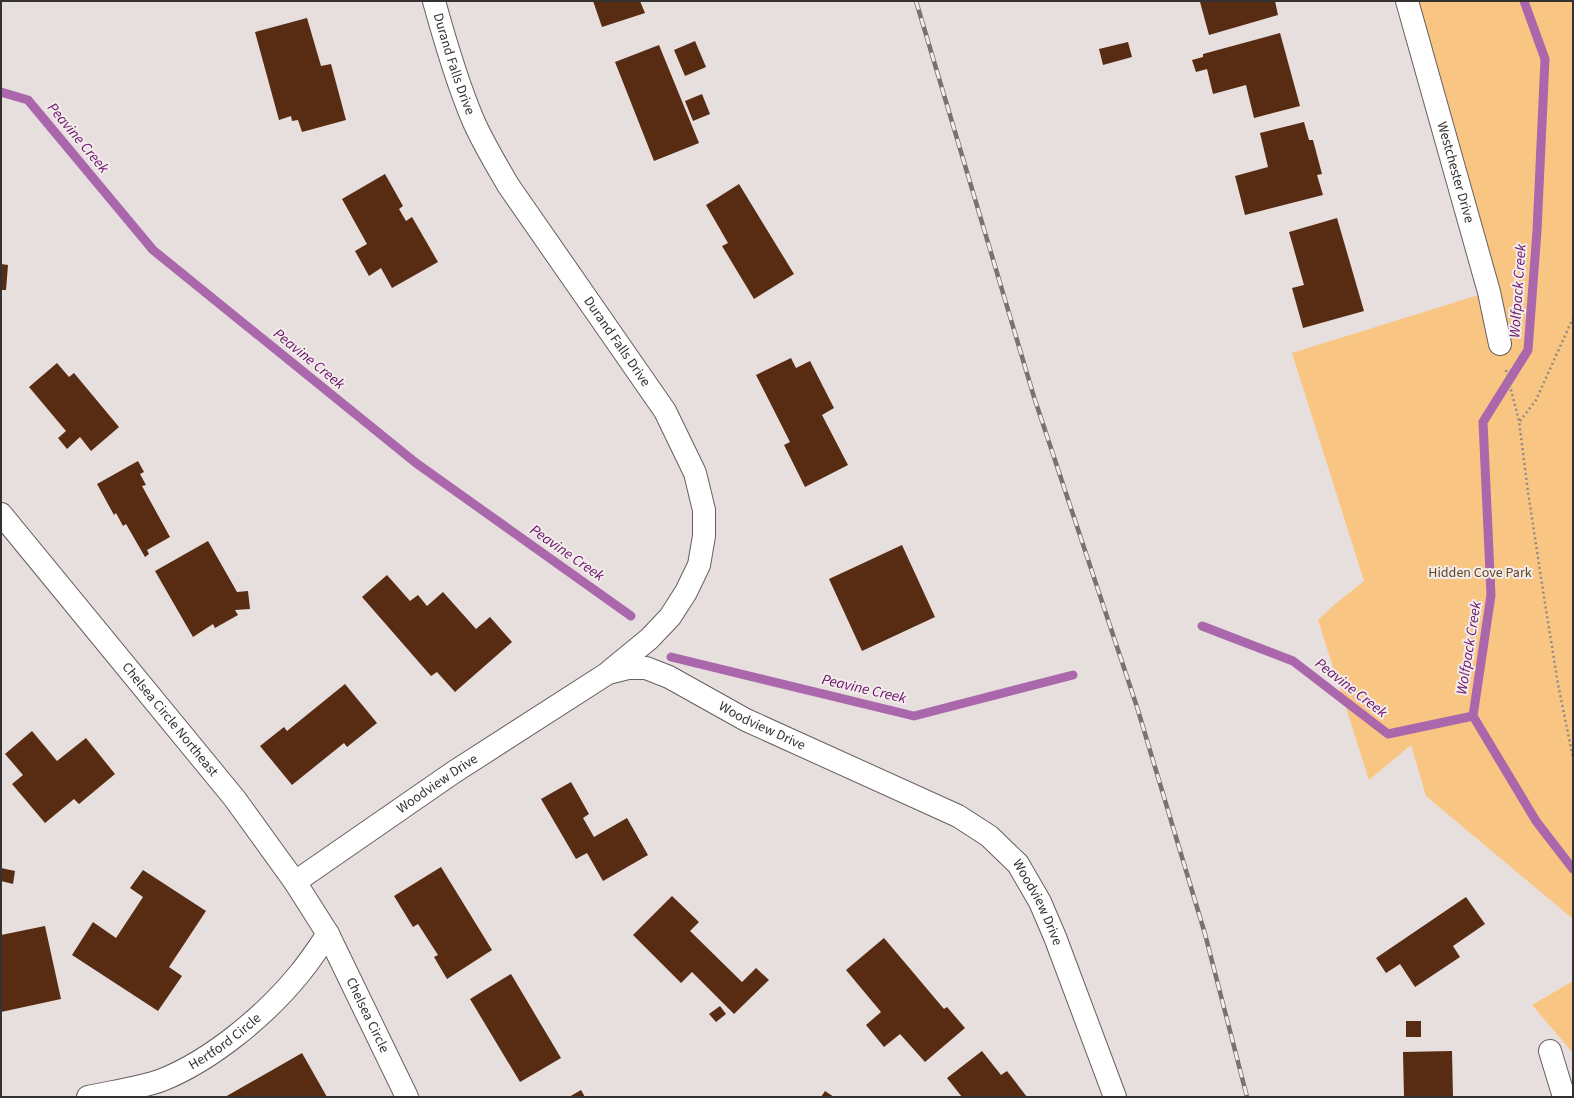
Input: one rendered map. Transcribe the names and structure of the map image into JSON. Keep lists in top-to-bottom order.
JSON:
{
  "streets": {
    "street": [
      "Durand Falls Drive",
      "Westchester Drive",
      "Chelsea Circle Northeast",
      "Woodview Drive",
      "Chelsea Circle",
      "Hertford Circle"
    ]
  },
  "crossings": [
    ["Durand Falls Drive", "Woodview Drive"],
    ["Chelsea Circle Northeast", "Woodview Drive"],
    ["Chelsea Circle Northeast", "Chelsea Circle"],
    ["Chelsea Circle Northeast", "Hertford Circle"],
    ["Chelsea Circle", "Hertford Circle"]
  ],
  "water": ["Peavine Creek", "Wolfpack Creek"],
  "parks": ["Hidden Cove Park"]
}
